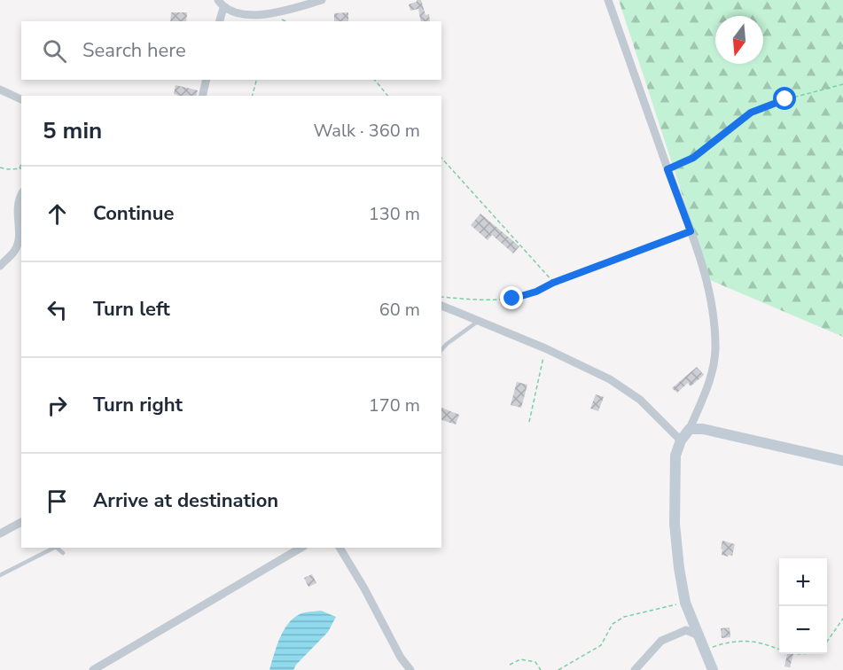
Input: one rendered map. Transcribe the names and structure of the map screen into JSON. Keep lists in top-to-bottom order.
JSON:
{
  "north": "bottom",
  "page": {
    "search": "Search here",
    "heading": ["5 min", "Walk · 360 m"],
    "list": [
      ["Continue", "130 m"],
      ["Turn left", "60 m"],
      ["Turn right", "170 m"],
      "Arrive at destination"
    ],
    "map_buttons": ["+", "−"]
  }
}
